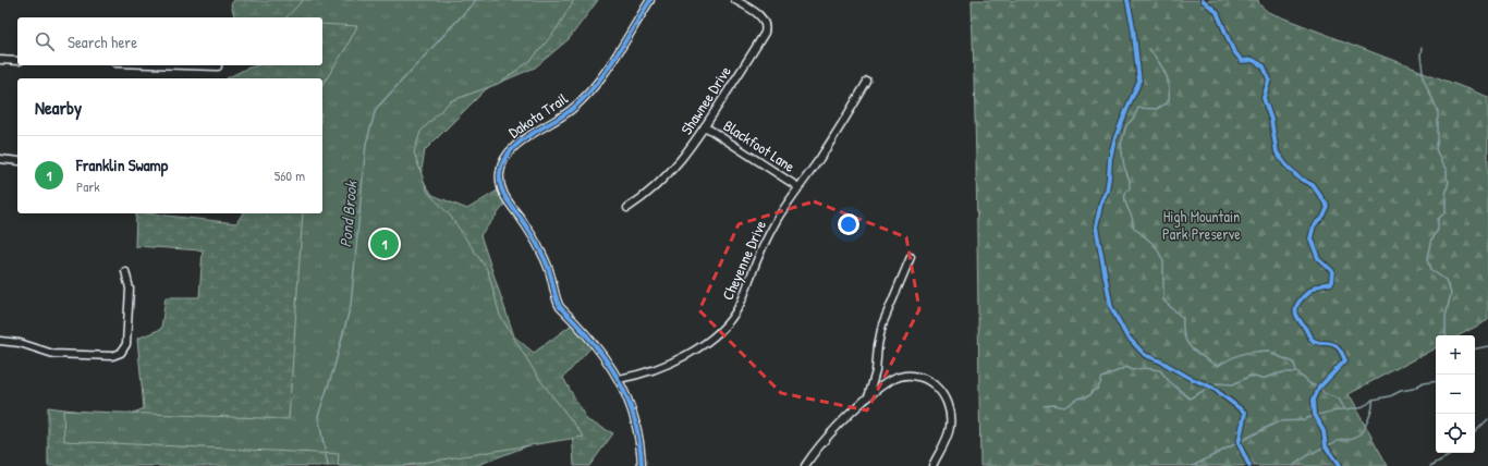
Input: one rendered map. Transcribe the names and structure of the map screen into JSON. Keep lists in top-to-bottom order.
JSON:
{
  "streets": {
    "street": [
      "Shawnee Drive",
      "Dakota Trail",
      "Blackfoot Lane",
      "Cheyenne Drive"
    ]
  },
  "crossings": [
    ["Shawnee Drive", "Blackfoot Lane"],
    ["Dakota Trail", "Cheyenne Drive"],
    ["Blackfoot Lane", "Cheyenne Drive"]
  ],
  "water": ["Pond Brook"],
  "parks": ["High Mountain Park Preserve"],
  "page": {
    "search": "Search here",
    "heading": "Nearby",
    "list": [
      {
        "mark": "1",
        "name": "Franklin Swamp",
        "note": "Park",
        "value": "560 m"
      }
    ],
    "pins": "1",
    "map_buttons": ["+", "−"]
  }
}
